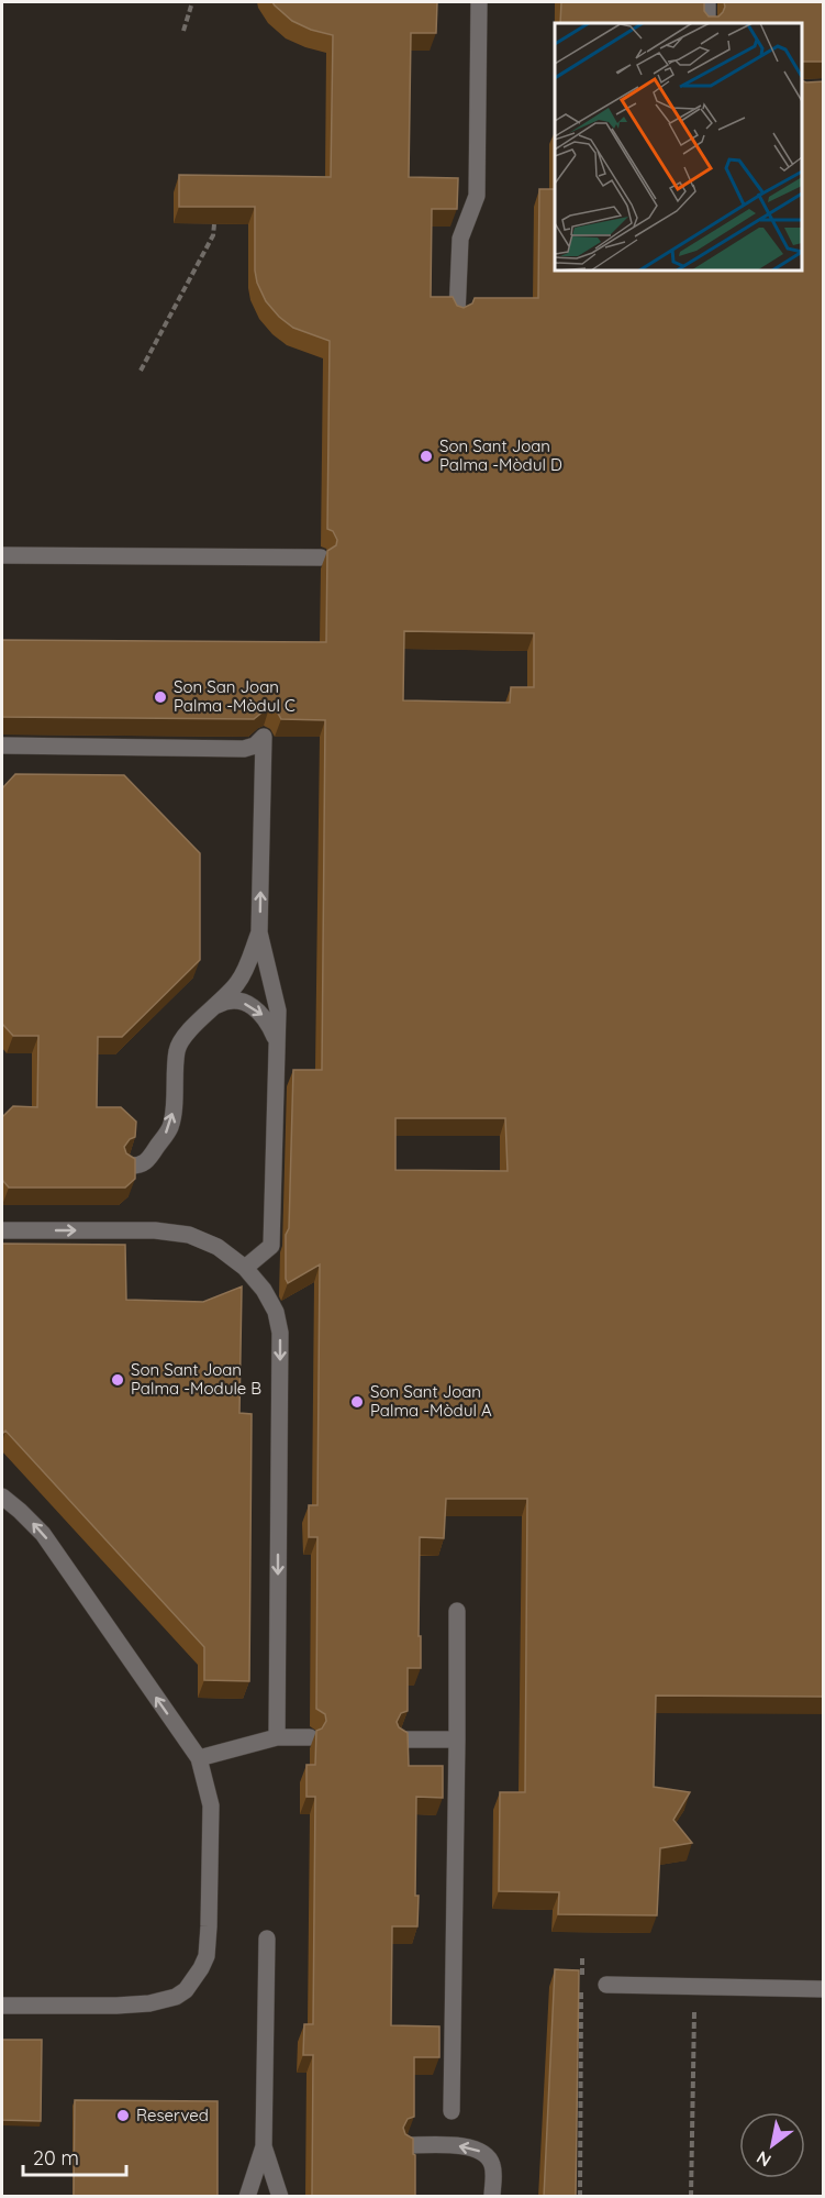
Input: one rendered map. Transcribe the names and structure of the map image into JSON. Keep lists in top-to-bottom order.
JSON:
{
  "places": [
    "Son Sant Joan Palma -Mòdul D",
    "Son San Joan Palma -Mòdul C",
    "Son Sant Joan Palma -Module B",
    "Son Sant Joan Palma -Mòdul A",
    "Reserved"
  ],
  "scale_bar": "20 m",
  "north": "bottom left"
}
